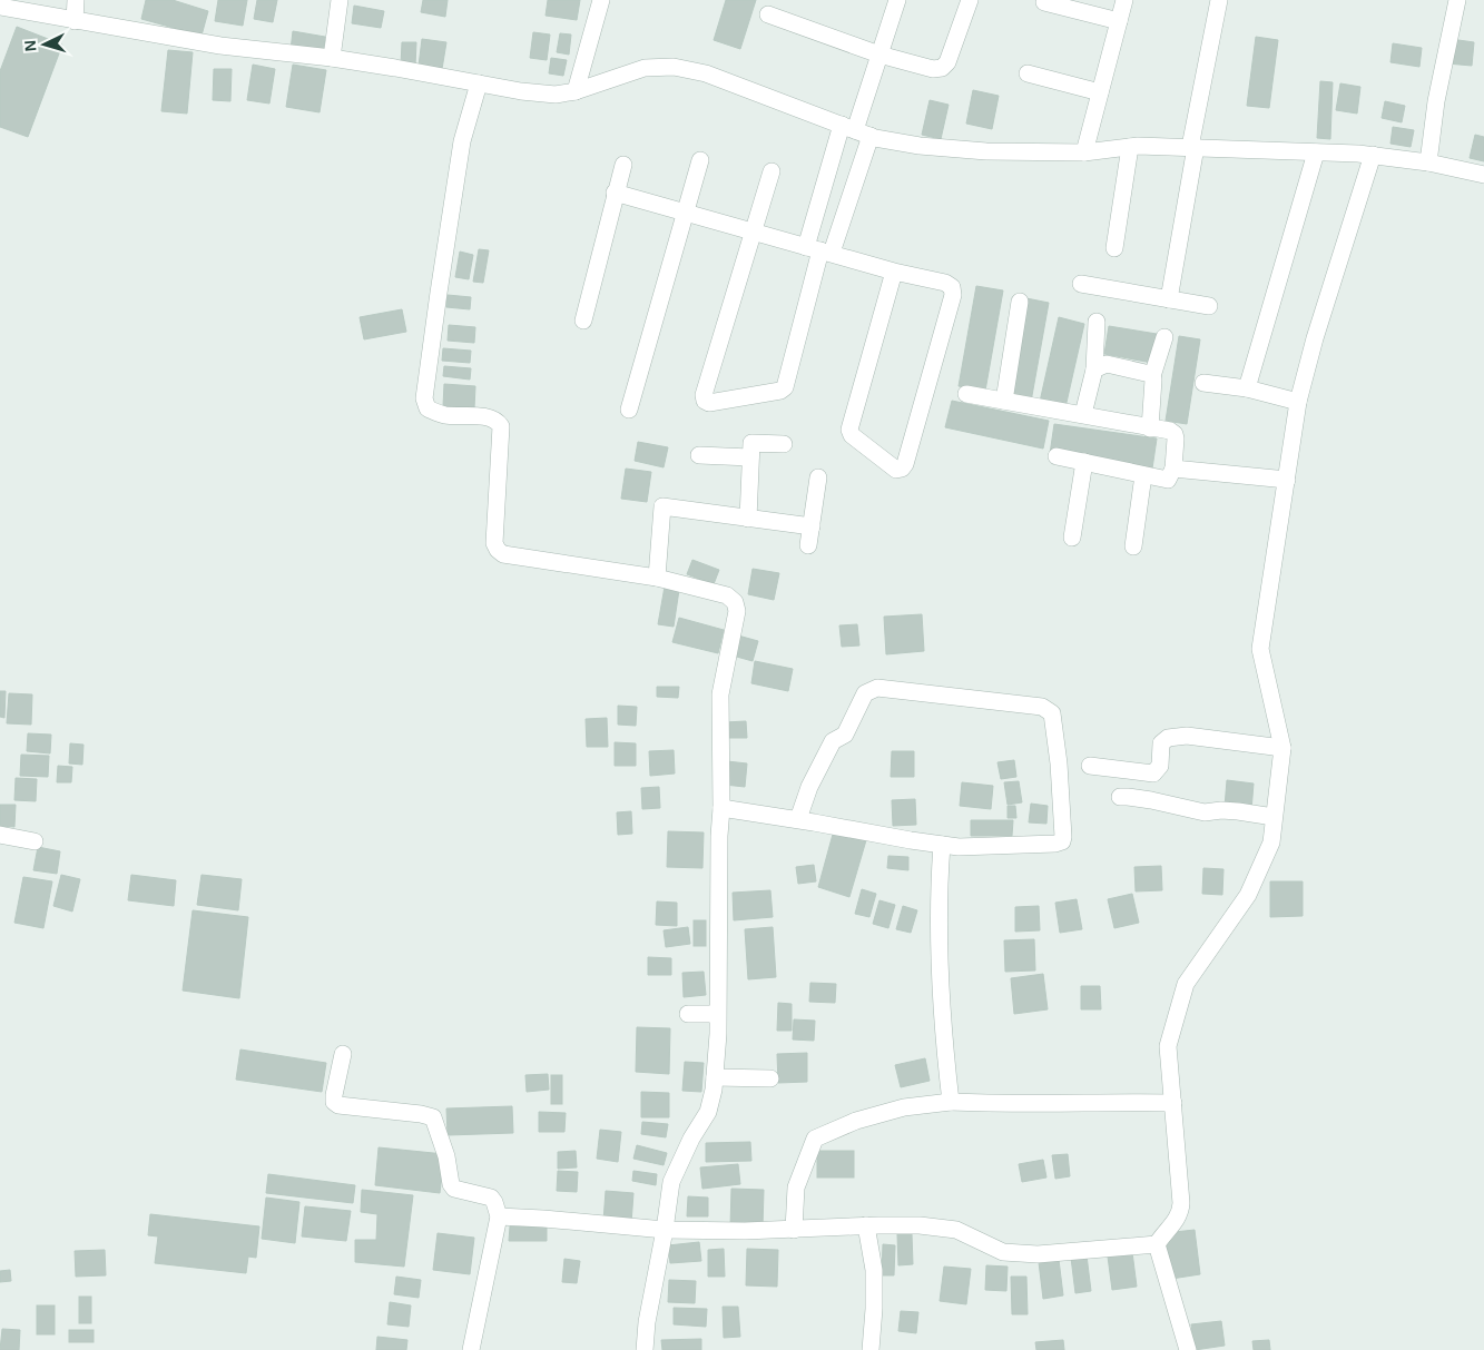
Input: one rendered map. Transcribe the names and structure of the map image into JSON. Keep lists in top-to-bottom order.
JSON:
{
  "north": "left"
}
